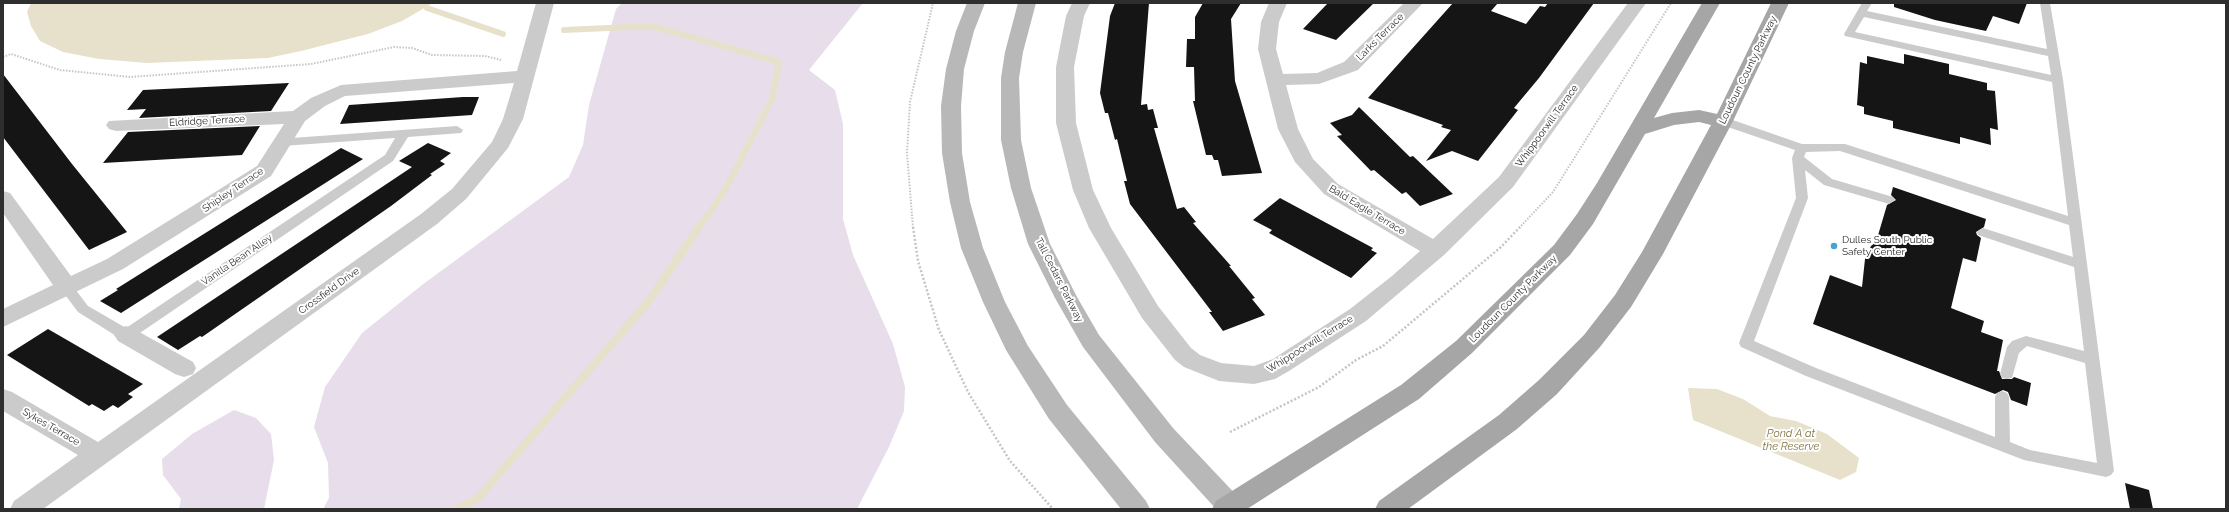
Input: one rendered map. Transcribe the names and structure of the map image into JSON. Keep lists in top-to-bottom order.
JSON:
{
  "streets": {
    "main road": ["Loudoun County Parkway", "Tall Cedars Parkway"],
    "street": [
      "Larks Terrace",
      "Eldridge Terrace",
      "Whippoorwill Terrace",
      "Shipley Terrace",
      "Bald Eagle Terrace",
      "Crossfield Drive",
      "Sykes Terrace"
    ],
    "lane": ["Vanilla Bean Alley"]
  },
  "crossings": [
    ["Larks Terrace", "Bald Eagle Terrace"],
    ["Loudoun County Parkway", "Tall Cedars Parkway"],
    ["Eldridge Terrace", "Shipley Terrace"],
    ["Whippoorwill Terrace", "Bald Eagle Terrace"],
    ["Shipley Terrace", "Crossfield Drive"],
    ["Crossfield Drive", "Sykes Terrace"]
  ],
  "water": ["Pond A at the Reserve"],
  "places": ["Dulles South Public Safety Center"]
}
